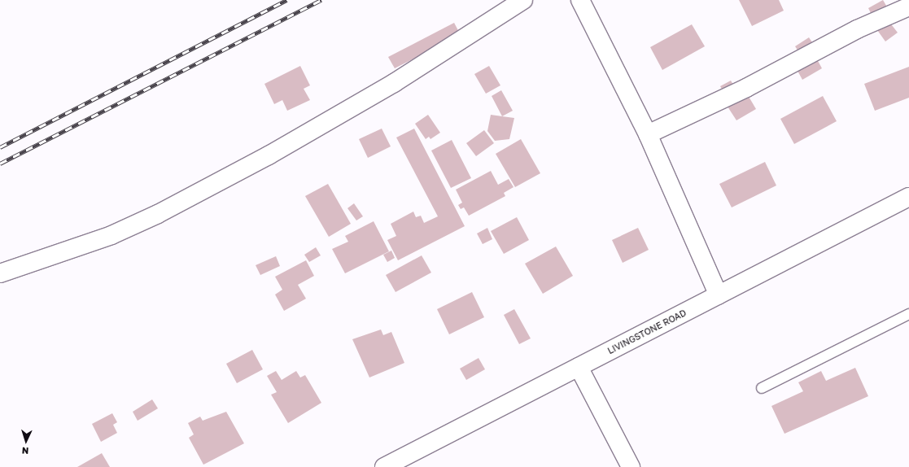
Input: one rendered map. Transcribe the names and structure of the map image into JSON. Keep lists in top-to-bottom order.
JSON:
{
  "streets": {
    "main road": ["LIVINGSTONE ROAD"]
  },
  "north": "bottom"
}
